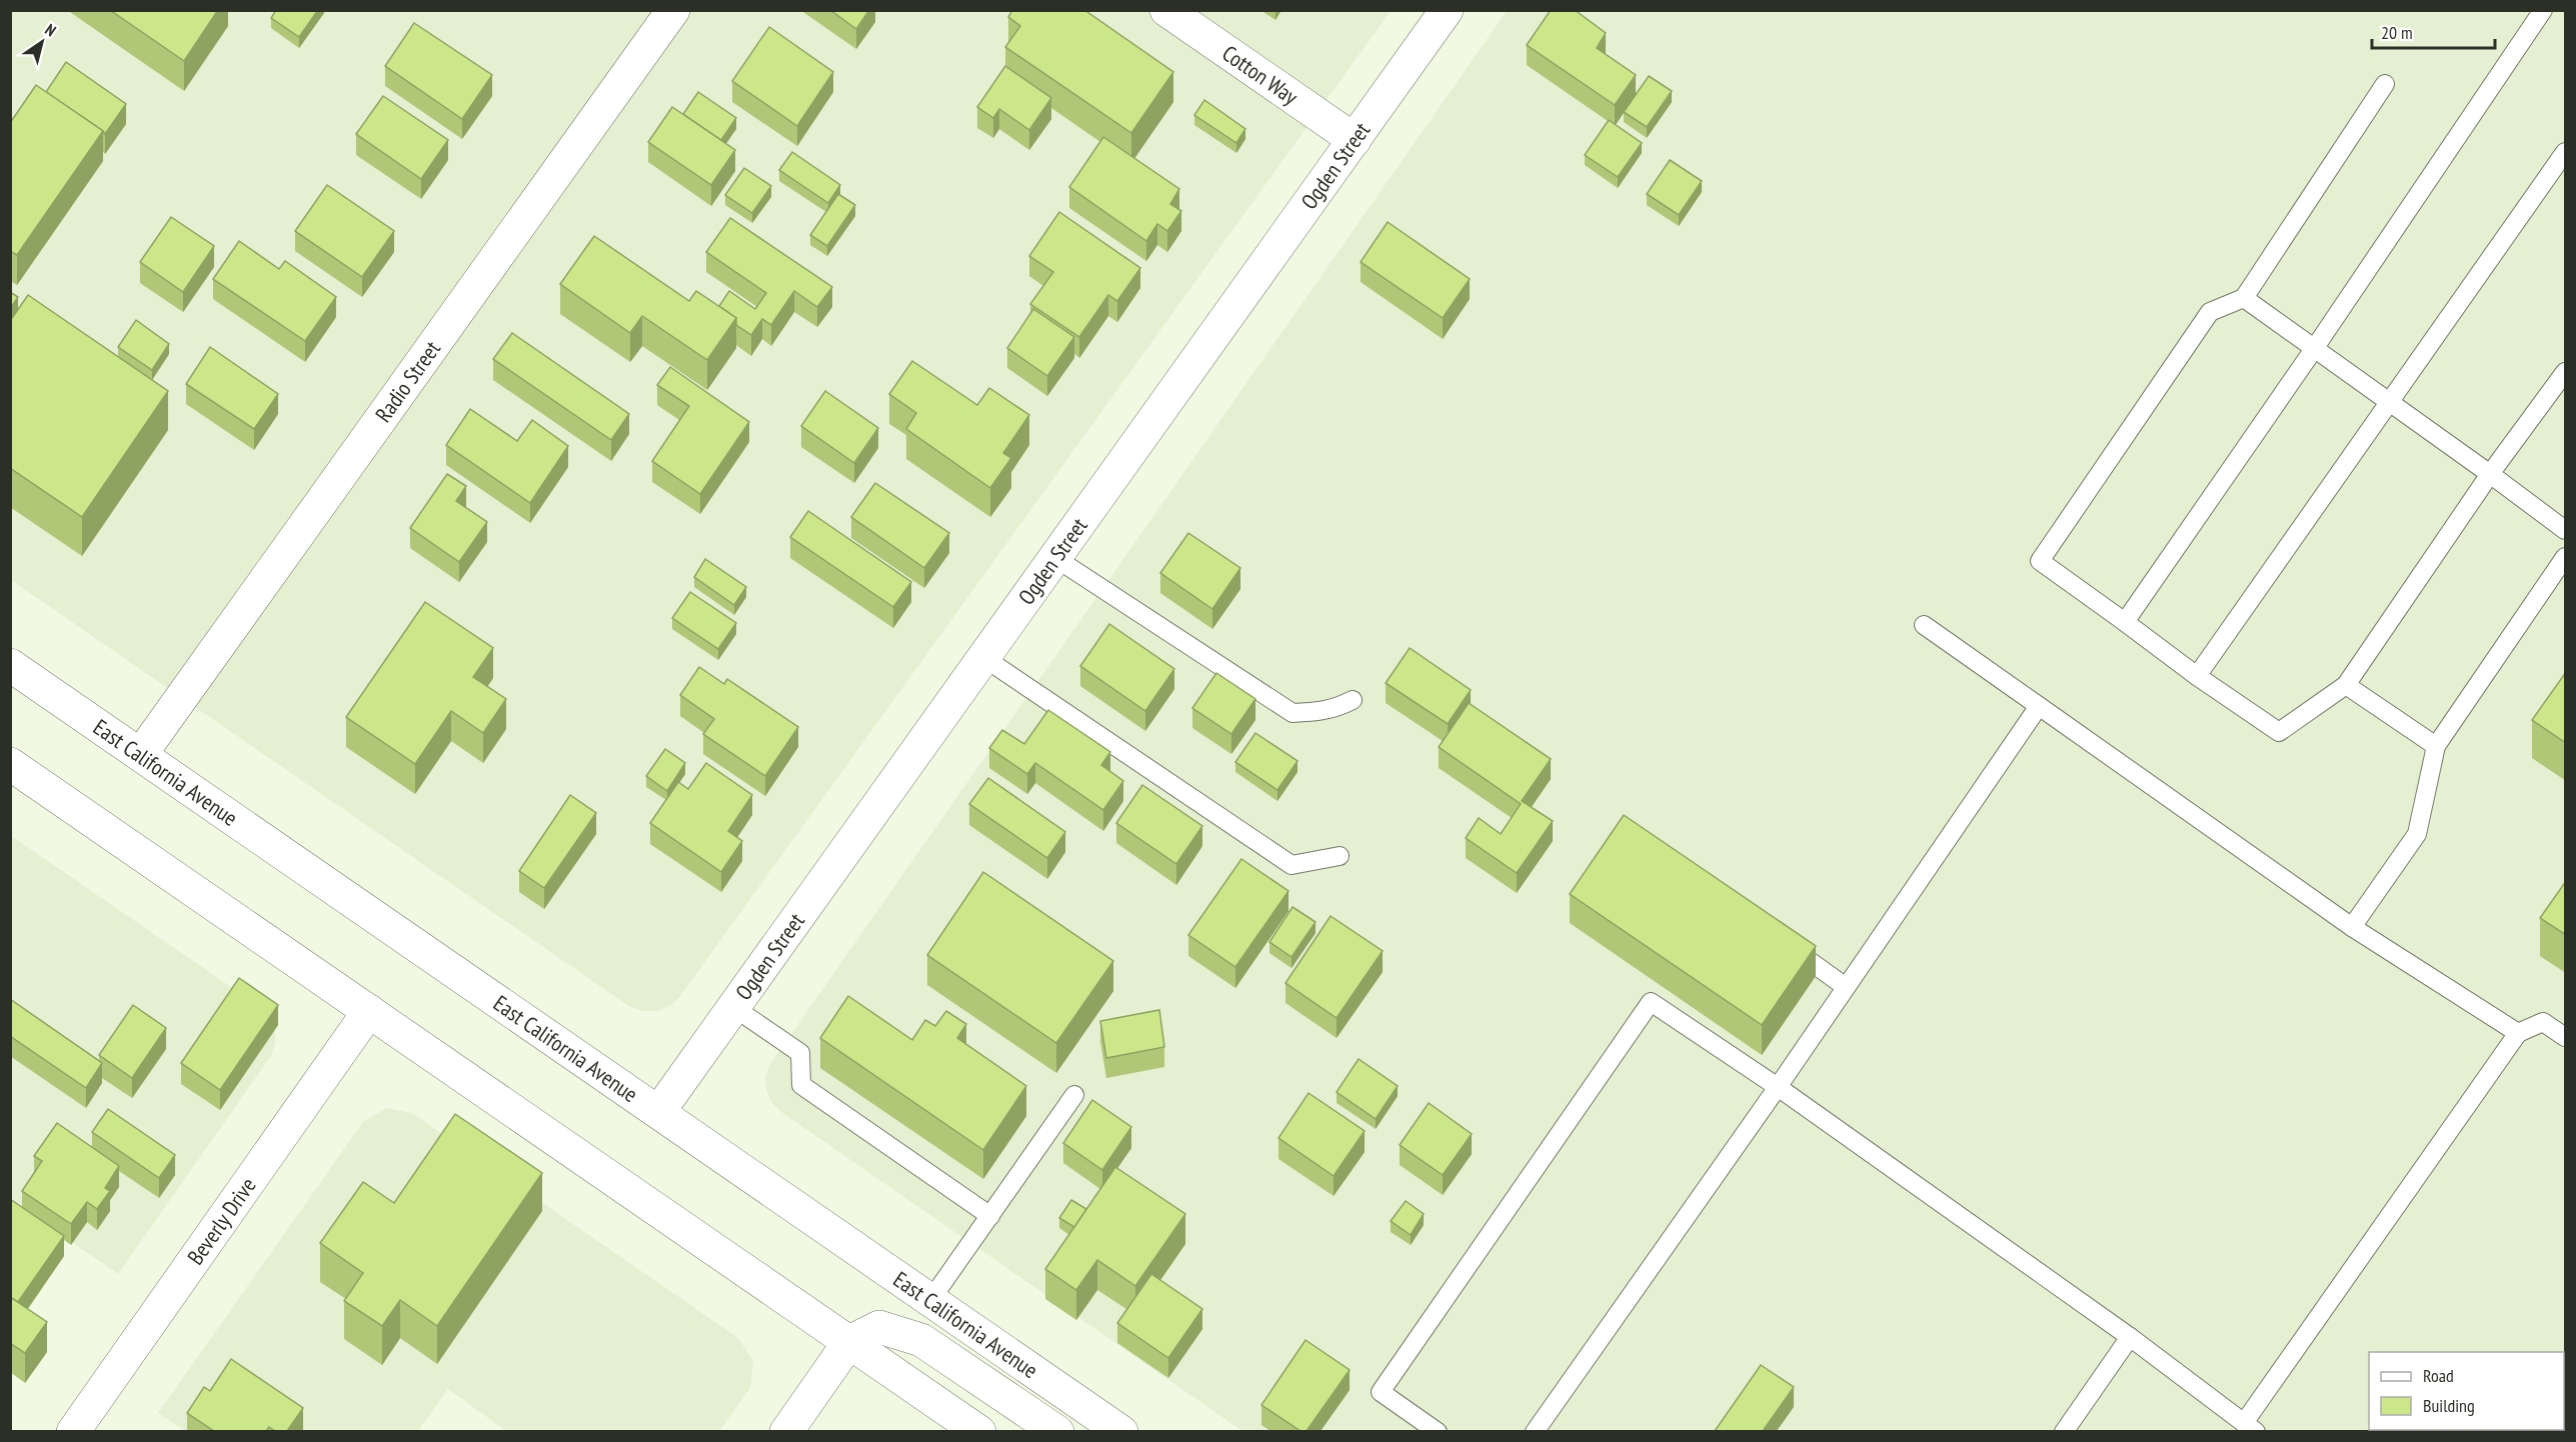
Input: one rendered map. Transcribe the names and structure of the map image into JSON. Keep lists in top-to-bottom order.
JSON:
{
  "streets": {
    "street": [
      "Cotton Way",
      "Ogden Street",
      "Radio Street",
      "East California Avenue",
      "Beverly Drive"
    ]
  },
  "crossings": [
    ["Cotton Way", "Ogden Street"],
    ["Ogden Street", "East California Avenue"],
    ["Radio Street", "East California Avenue"]
  ],
  "legend": ["Road", "Building"],
  "scale_bar": "20 m",
  "north": "top right"
}
